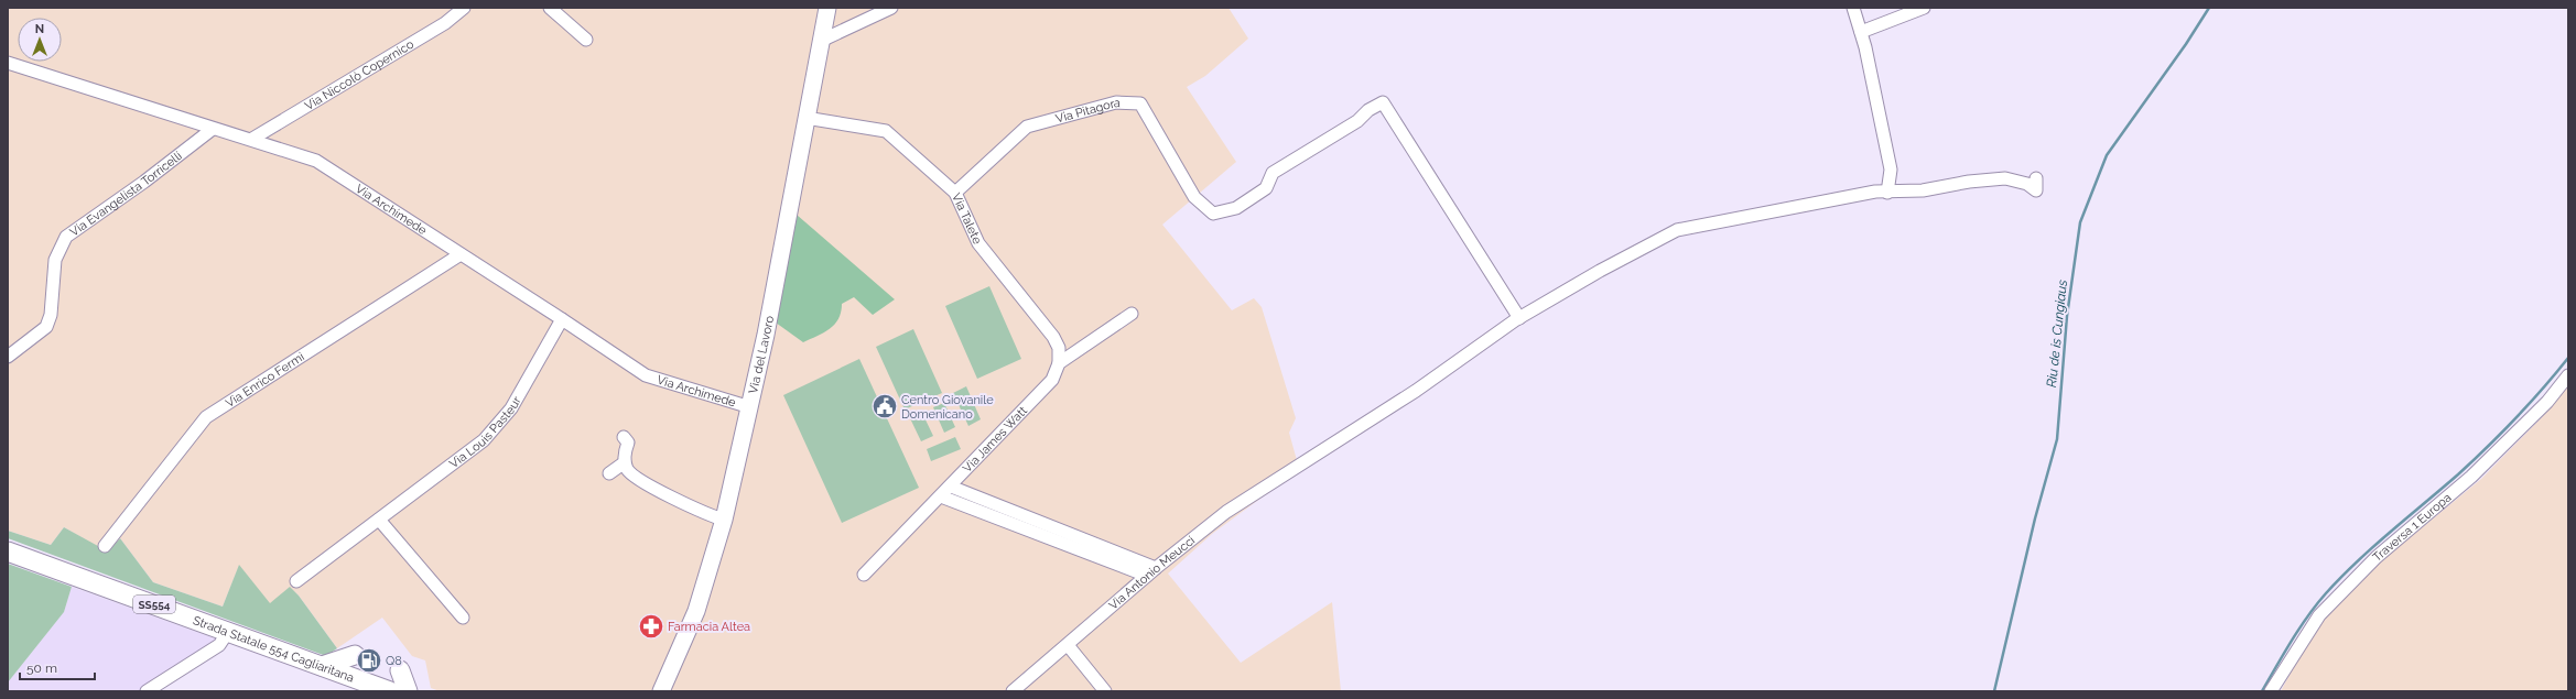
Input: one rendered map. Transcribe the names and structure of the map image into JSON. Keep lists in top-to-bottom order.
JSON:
{
  "streets": {
    "main road": ["Via del Lavoro", "SS554", "Strada Statale 554 Cagliaritana"],
    "street": [
      "Via Niccolò Copernico",
      "Via Pitagora",
      "Via Evangelista Torricelli",
      "Via Archimede",
      "Via Talete",
      "Via Enrico Fermi",
      "Via Louis Pasteur",
      "Via James Watt",
      "Traversa 1 Europa",
      "Via Antonio Meucci"
    ]
  },
  "crossings": [
    ["Via Niccolò Copernico", "Via Archimede"],
    ["Via Pitagora", "Via Talete"],
    ["Via Pitagora", "Via Antonio Meucci"],
    ["Via Evangelista Torricelli", "Via Archimede"],
    ["Via Archimede", "Via del Lavoro"],
    ["Via Archimede", "Via Enrico Fermi"],
    ["Via Archimede", "Via Louis Pasteur"],
    ["Via Talete", "Via del Lavoro"],
    ["Via Talete", "Via James Watt"]
  ],
  "water": ["Riu de is Cungiaus"],
  "places": {
    "public building": ["Centro Giovanile Domenicano"],
    "pharmacy": ["Farmacia Altea"],
    "fuel station": ["Q8"]
  },
  "scale_bar": "50 m",
  "north": "top"
}
